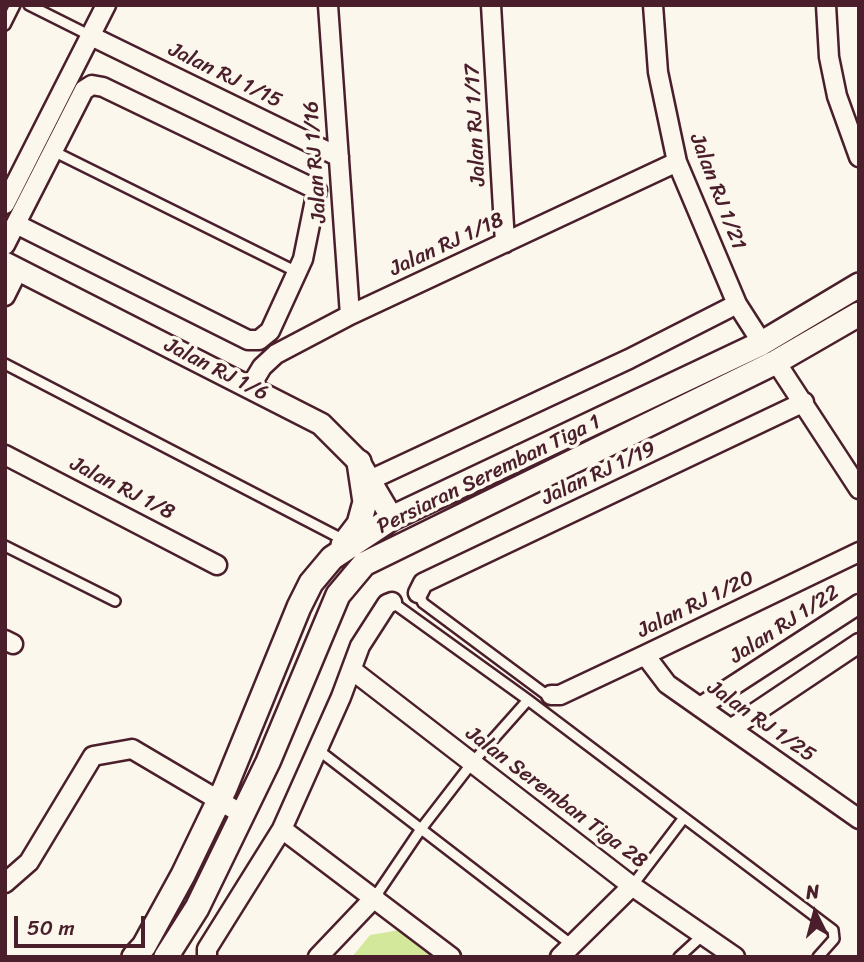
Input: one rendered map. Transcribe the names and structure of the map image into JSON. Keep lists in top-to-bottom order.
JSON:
{
  "streets": {
    "main road": ["Persiaran Seremban Tiga 1"],
    "street": [
      "Jalan RJ 1/15",
      "Jalan RJ 1/17",
      "Jalan RJ 1/16",
      "Jalan RJ 1/21",
      "Jalan RJ 1/18",
      "Jalan RJ 1/6",
      "Jalan RJ 1/19",
      "Jalan RJ 1/8",
      "Jalan RJ 1/20",
      "Jalan RJ 1/22",
      "Jalan RJ 1/25",
      "Jalan Seremban Tiga 28"
    ]
  },
  "crossings": [
    ["Jalan RJ 1/15", "Jalan RJ 1/16"],
    ["Jalan RJ 1/17", "Jalan RJ 1/18"],
    ["Jalan RJ 1/16", "Jalan RJ 1/18"],
    ["Jalan RJ 1/21", "Jalan RJ 1/18"],
    ["Jalan RJ 1/21", "Jalan RJ 1/19"],
    ["Jalan RJ 1/21", "Persiaran Seremban Tiga 1"],
    ["Jalan RJ 1/18", "Jalan RJ 1/6"],
    ["Jalan RJ 1/6", "Persiaran Seremban Tiga 1"],
    ["Jalan RJ 1/20", "Jalan RJ 1/25"],
    ["Jalan RJ 1/22", "Jalan RJ 1/25"]
  ],
  "scale_bar": "50 m",
  "north": "top"
}
